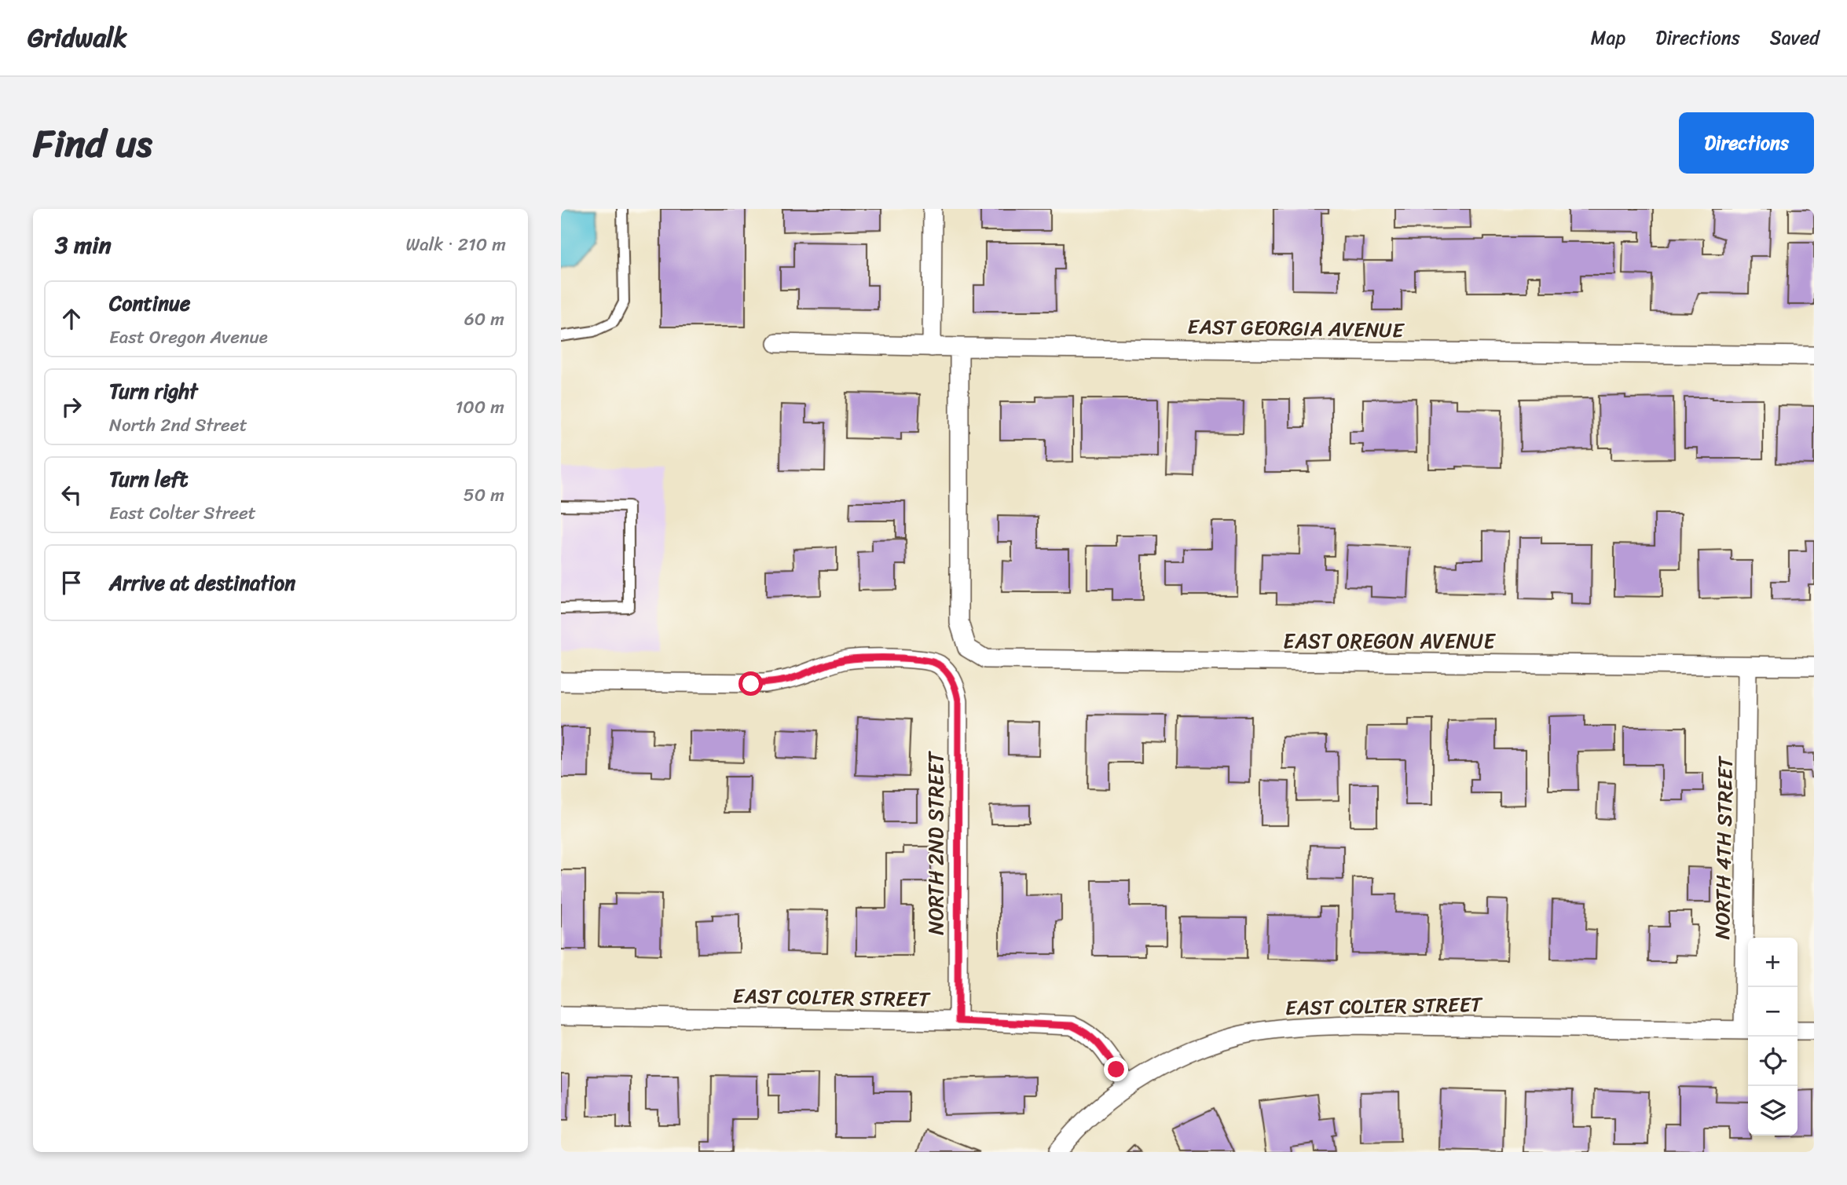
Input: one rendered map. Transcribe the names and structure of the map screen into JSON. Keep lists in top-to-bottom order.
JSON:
{
  "streets": {
    "street": [
      "EAST GEORGIA AVENUE",
      "EAST OREGON AVENUE",
      "NORTH 2ND STREET",
      "NORTH 4TH STREET",
      "EAST COLTER STREET"
    ]
  },
  "crossings": [
    ["EAST GEORGIA AVENUE", "EAST OREGON AVENUE"],
    ["EAST OREGON AVENUE", "NORTH 4TH STREET"],
    ["NORTH 2ND STREET", "EAST COLTER STREET"],
    ["NORTH 4TH STREET", "EAST COLTER STREET"]
  ],
  "page": {
    "header": "Gridwalk",
    "nav": ["Map", "Directions", "Saved"],
    "title": "Find us",
    "buttons": "Directions",
    "heading": ["3 min", "Walk · 210 m"],
    "list": [
      ["Continue", "East Oregon Avenue", "60 m"],
      ["Turn right", "North 2nd Street", "100 m"],
      ["Turn left", "East Colter Street", "50 m"],
      "Arrive at destination"
    ],
    "map_buttons": ["+", "−"]
  }
}
